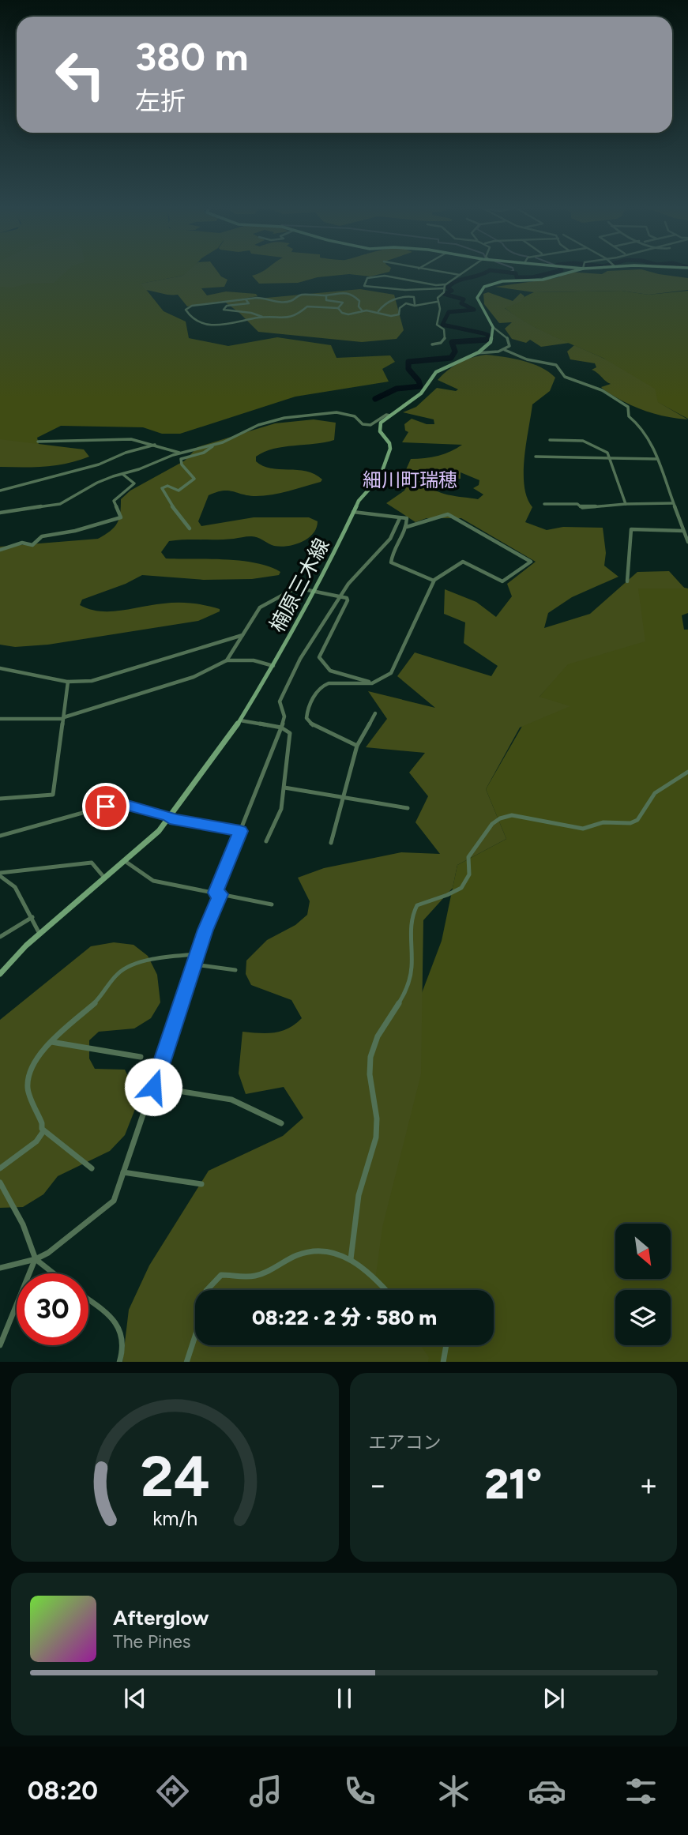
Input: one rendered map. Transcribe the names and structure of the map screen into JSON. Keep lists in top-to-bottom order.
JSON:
{
  "streets": {
    "main road": ["楠原三木線"]
  },
  "districts": ["細川町瑞穂"],
  "north": "bottom right",
  "page": {
    "turn": ["380 m", "左折"],
    "limit": "30",
    "trip": "08:22 · 2 分 · 580 m",
    "tile": "エアコン",
    "heat": ["−", "21°", "+"],
    "song": ["Afterglow", "The Pines"],
    "tabs": "08:20",
    "gauge": ["24", "km/h"]
  }
}
